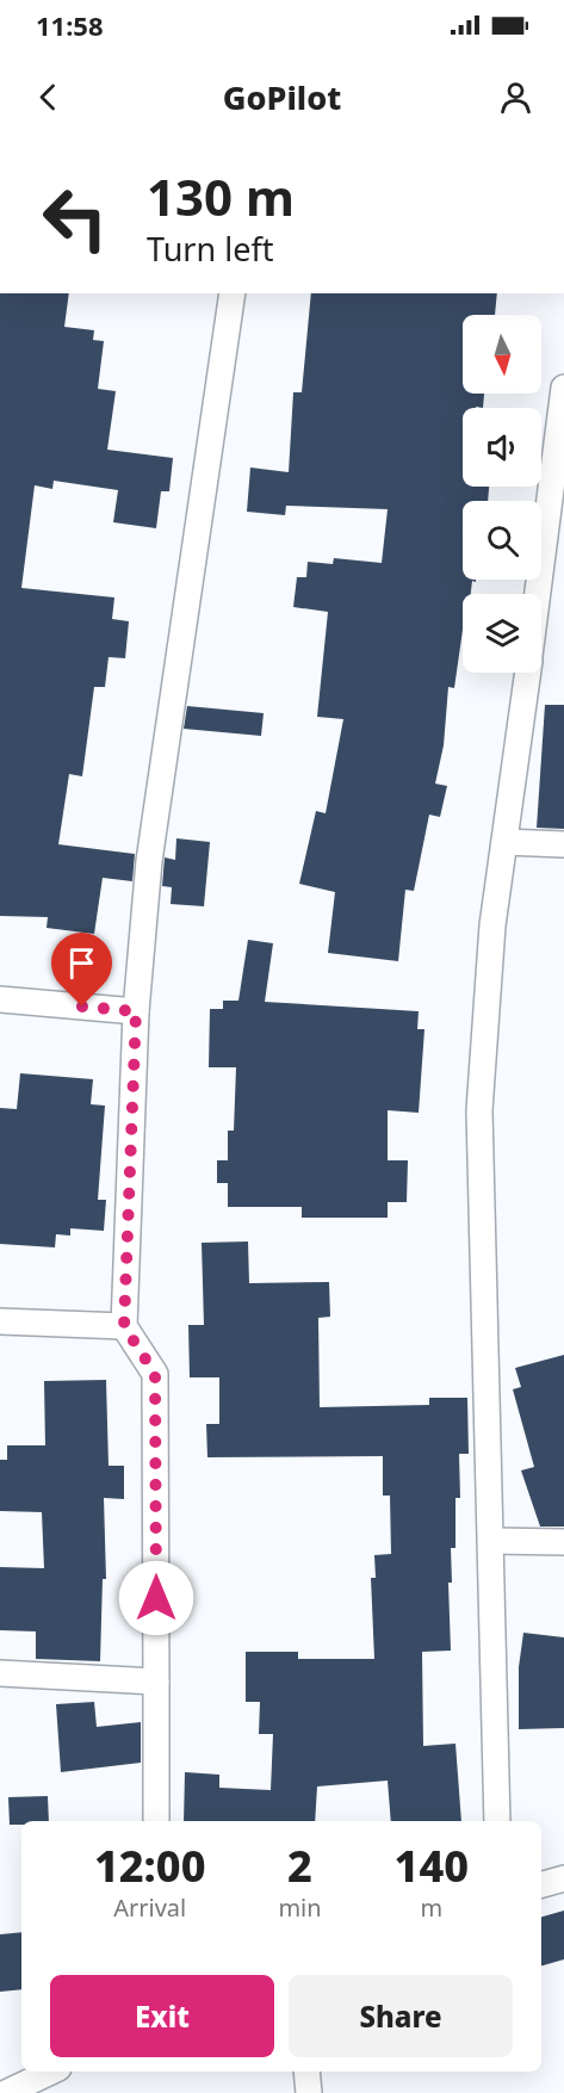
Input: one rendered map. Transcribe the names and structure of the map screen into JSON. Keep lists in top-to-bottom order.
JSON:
{
  "north": "bottom",
  "page": {
    "status": "11:58",
    "header": "GoPilot",
    "turn": ["130 m", "Turn left"],
    "eta": [
      "12:00",
      "Arrival",
      "2",
      "min",
      "140",
      "m"
    ],
    "buttons": ["Exit", "Share"]
  }
}
